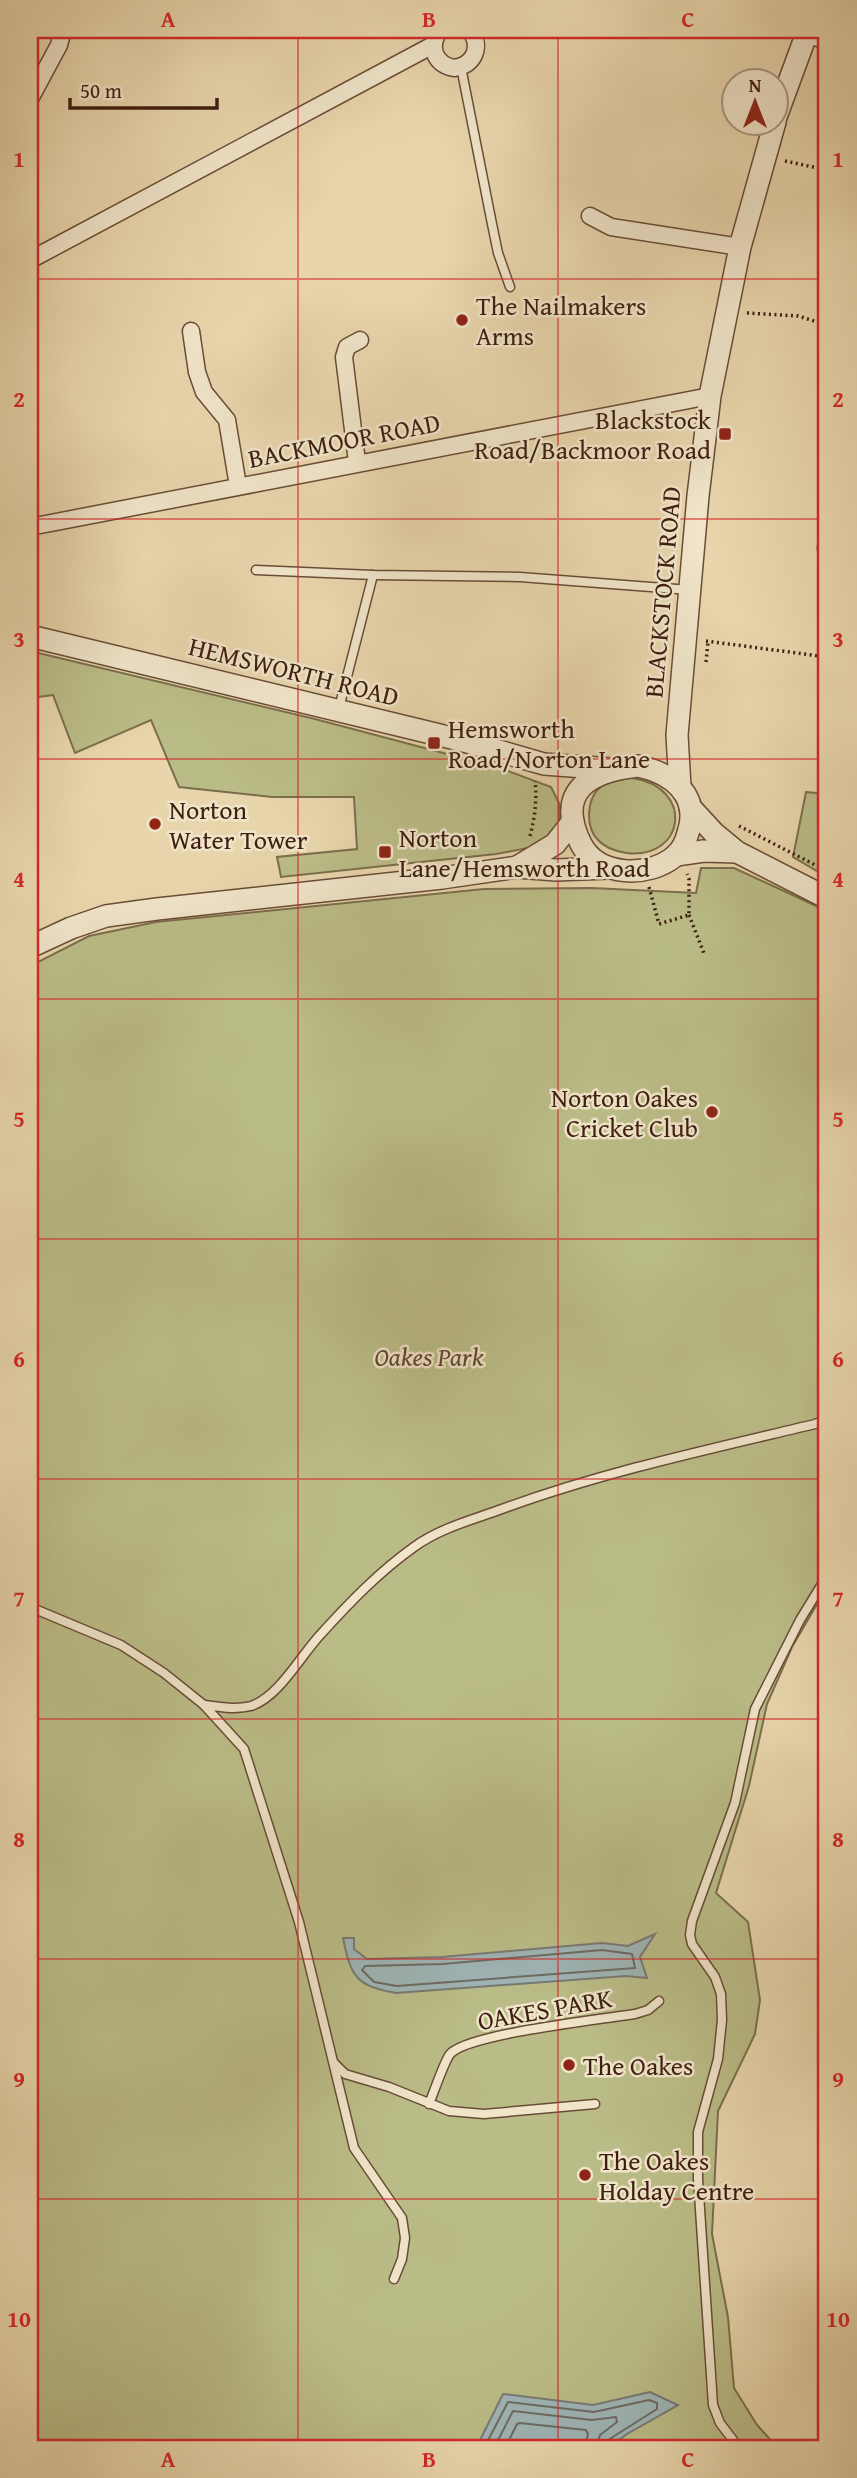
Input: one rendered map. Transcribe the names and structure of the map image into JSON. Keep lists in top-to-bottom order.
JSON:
{
  "streets": {
    "street": ["BACKMOOR ROAD", "BLACKSTOCK ROAD", "HEMSWORTH ROAD"],
    "lane": ["OAKES PARK"]
  },
  "crossings": [
    ["BACKMOOR ROAD", "BLACKSTOCK ROAD"],
    ["BLACKSTOCK ROAD", "HEMSWORTH ROAD"]
  ],
  "parks": ["Oakes Park"],
  "places": {
    "other": [
      "The Nailmakers Arms",
      "Norton Water Tower",
      "Norton Oakes Cricket Club",
      "The Oakes",
      "The Oakes Holday Centre"
    ],
    "transit": ["Blackstock Road/Backmoor Road", "Hemsworth Road/Norton Lane", "Norton Lane/Hemsworth Road"]
  },
  "scale_bar": "50 m",
  "north": "top",
  "grid": {
    "columns": ["A", "B", "C"],
    "rows": [
      "1",
      "2",
      "3",
      "4",
      "5",
      "6",
      "7",
      "8",
      "9",
      "10"
    ]
  }
}
